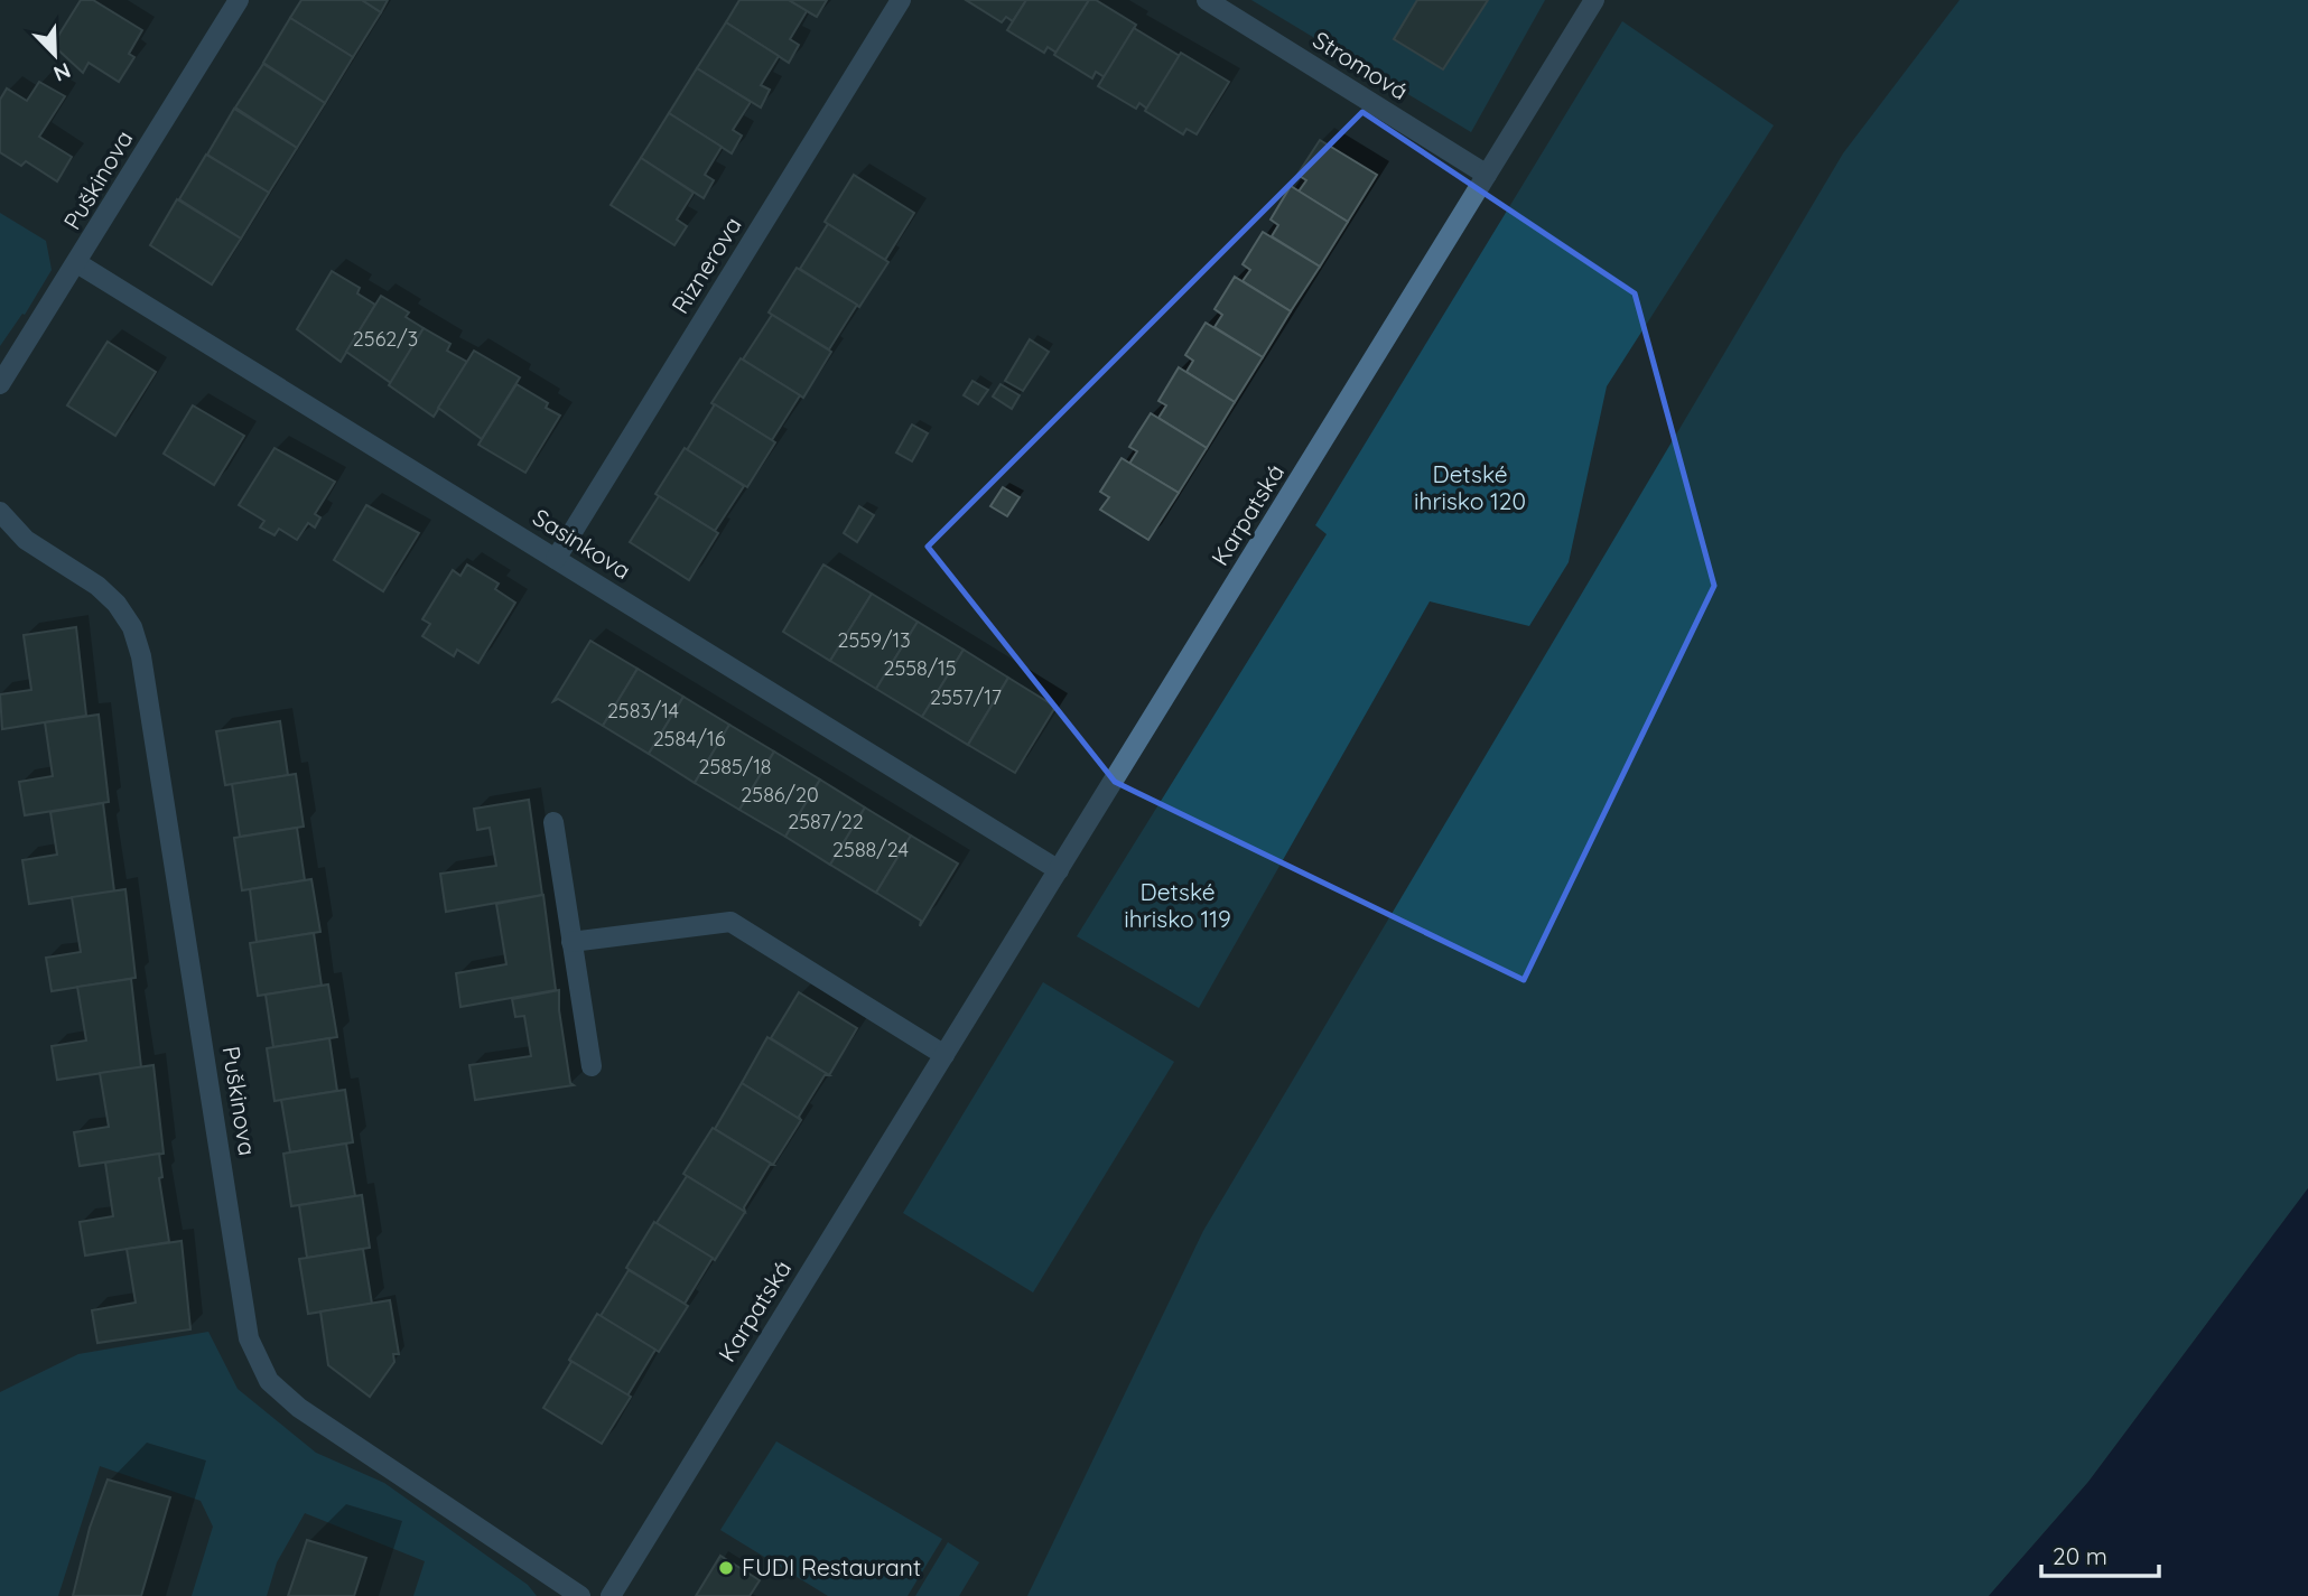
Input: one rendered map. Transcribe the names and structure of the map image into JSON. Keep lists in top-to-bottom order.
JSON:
{
  "streets": {
    "street": [
      "Stromová",
      "Puškinova",
      "Riznerova",
      "Karpatská",
      "Sasinkova"
    ]
  },
  "crossings": [
    ["Stromová", "Karpatská"],
    ["Puškinova", "Sasinkova"],
    ["Riznerova", "Sasinkova"],
    ["Karpatská", "Sasinkova"]
  ],
  "parks": ["Detské ihrisko 120", "Detské ihrisko 119"],
  "places": ["FUDI Restaurant"],
  "house_numbers": [
    "2562/3",
    "2559/13",
    "2558/15",
    "2557/17",
    "2583/14",
    "2584/16",
    "2585/18",
    "2586/20",
    "2587/22",
    "2588/24"
  ],
  "scale_bar": "20 m",
  "north": "bottom right"
}
